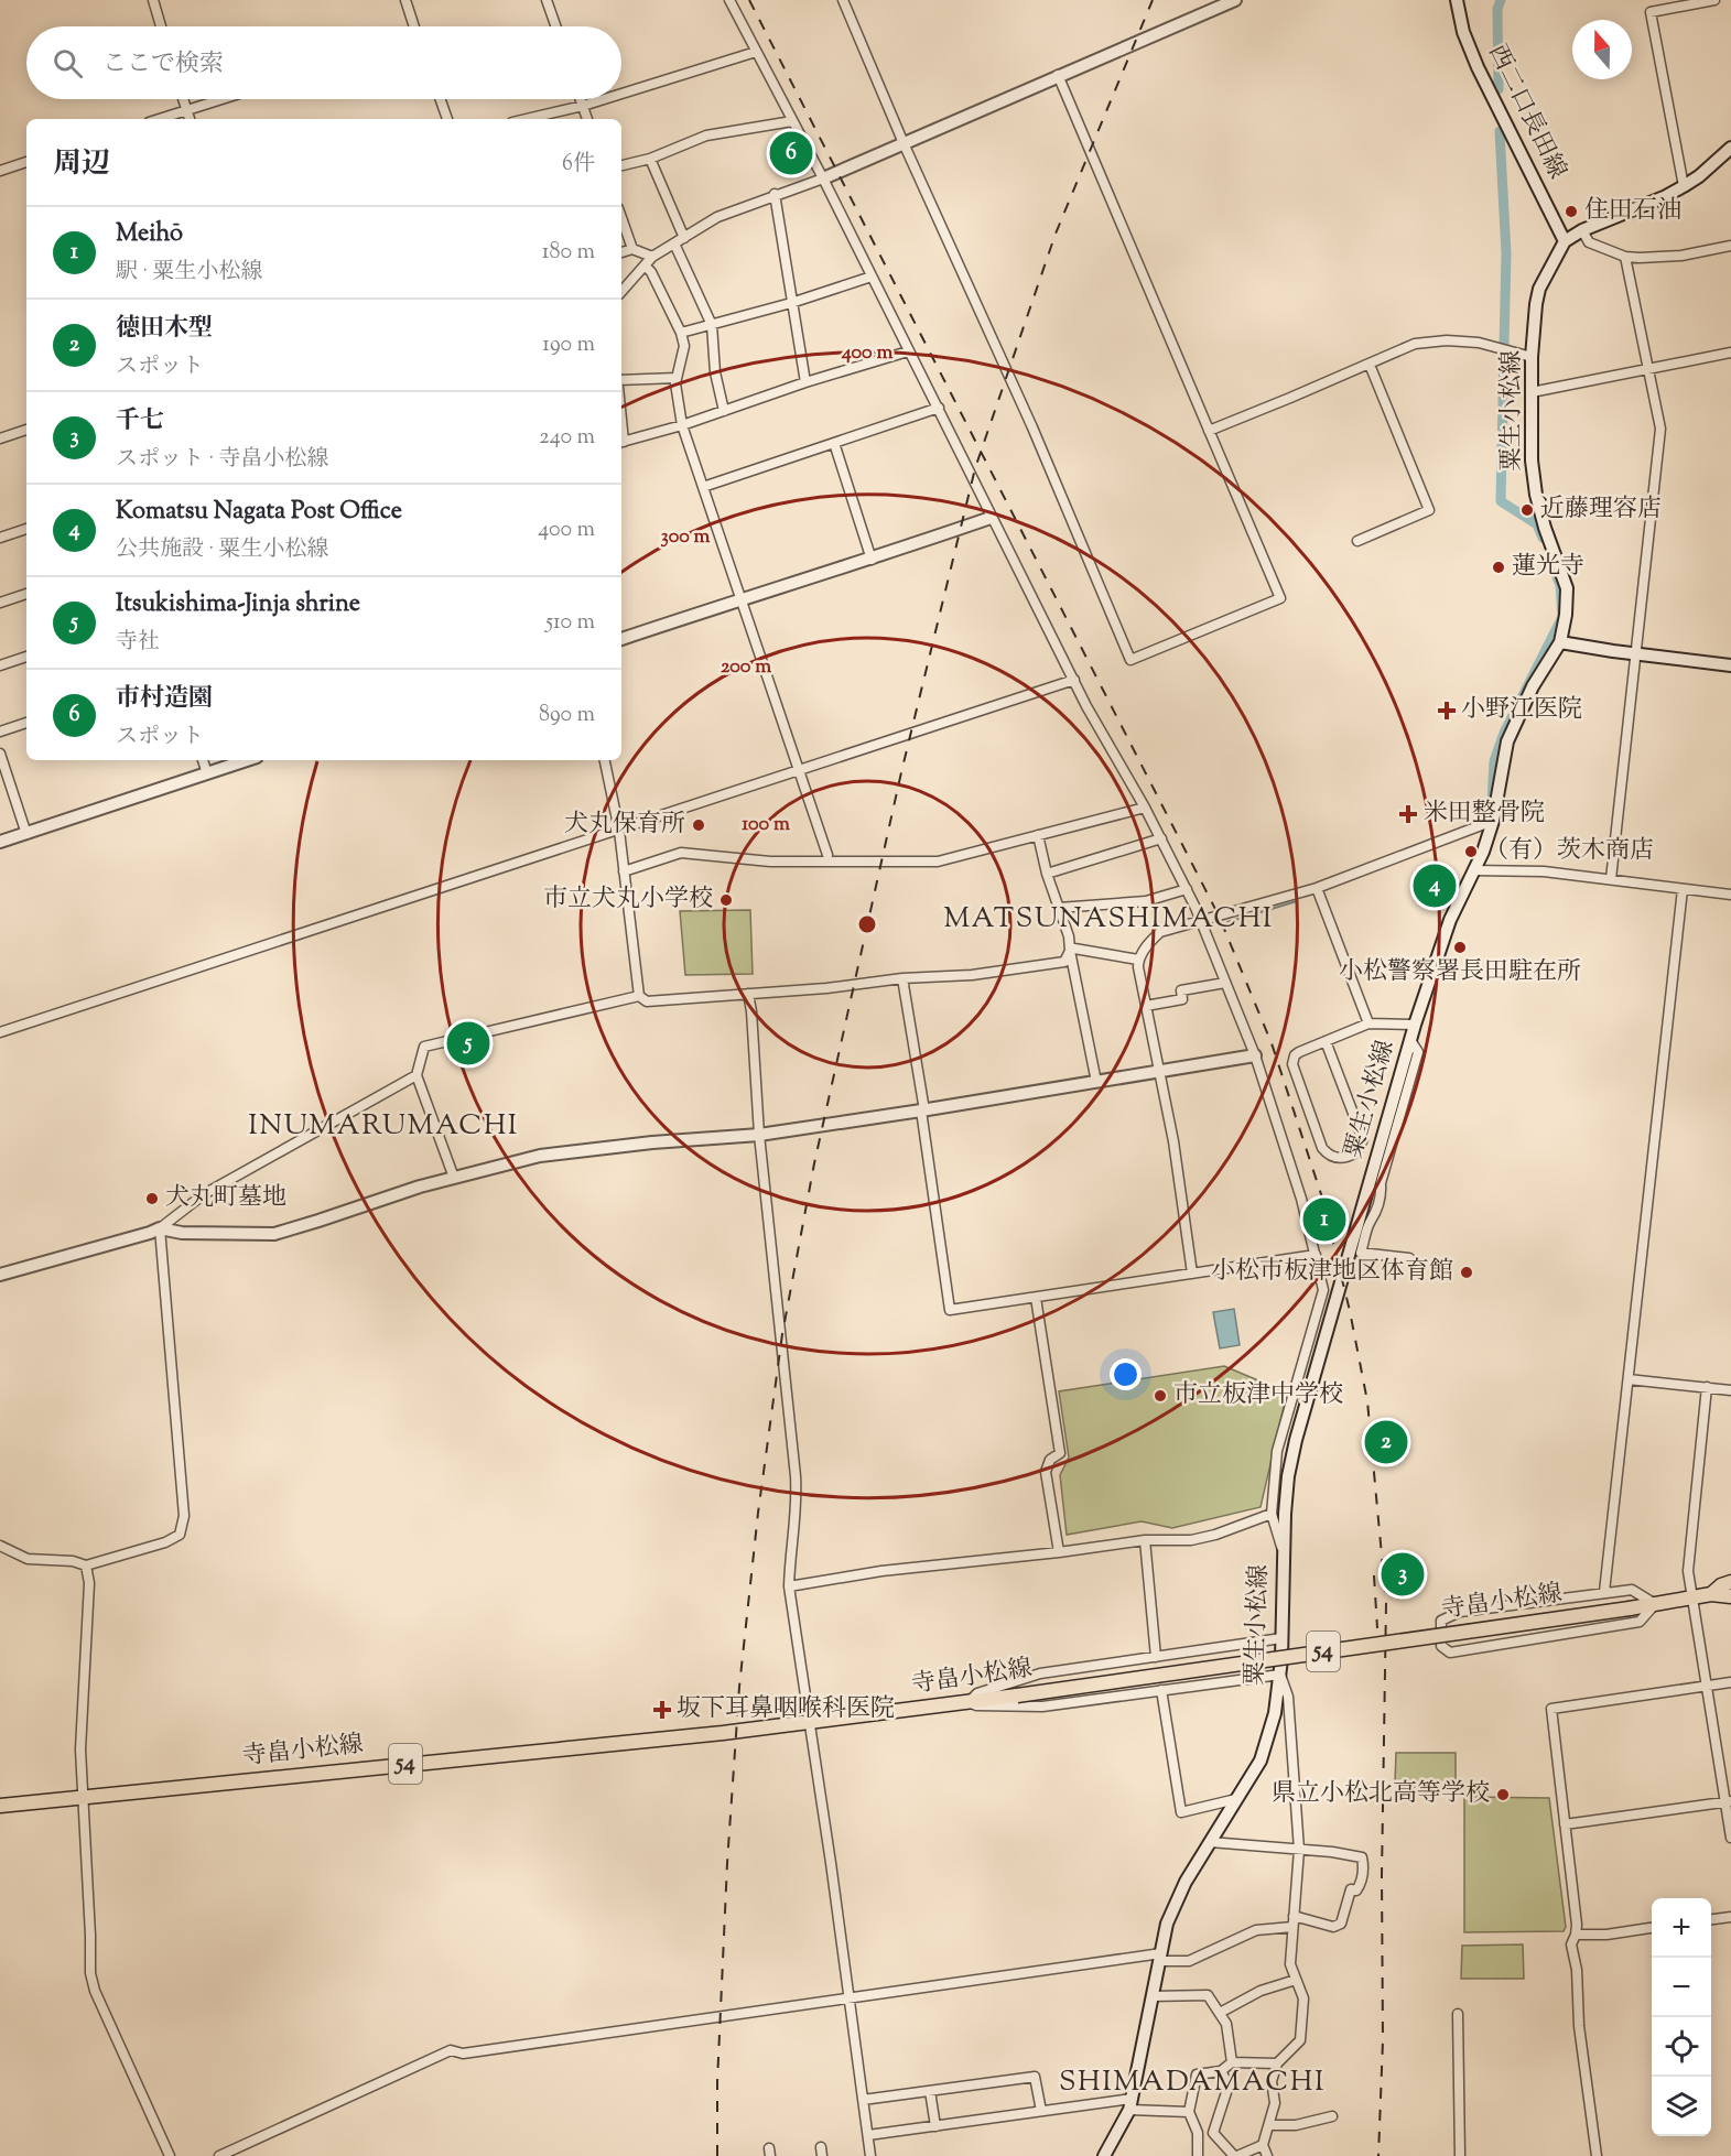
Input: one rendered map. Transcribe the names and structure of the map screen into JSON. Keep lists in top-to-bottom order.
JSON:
{
  "streets": {
    "main road": [
      "西二口長田線",
      "粟生小松線",
      "寺畠小松線",
      "54"
    ]
  },
  "crossings": [
    ["西二口長田線", "粟生小松線"]
  ],
  "districts": ["MATSUNASHIMACHI", "INUMARUMACHI", "SHIMADAMACHI"],
  "places": {
    "other": [
      "住田石油",
      "近藤理容店",
      "蓮光寺",
      "犬丸保育所",
      "（有）茨木商店",
      "市立犬丸小学校",
      "小松警察署長田駐在所",
      "犬丸町墓地",
      "小松市板津地区体育館",
      "市立板津中学校",
      "県立小松北高等学校"
    ],
    "health": ["小野江医院", "米田整骨院", "坂下耳鼻咽喉科医院"]
  },
  "north": "top",
  "page": {
    "search": "ここで検索",
    "heading": ["周辺", "6件"],
    "pins": [
      "6",
      "4",
      "5",
      "1",
      "2",
      "3"
    ],
    "list": [
      {
        "mark": "1",
        "name": "Meihō",
        "note": "駅 · 粟生小松線",
        "value": "180 m"
      },
      {
        "mark": "2",
        "name": "徳田木型",
        "note": "スポット",
        "value": "190 m"
      },
      {
        "mark": "3",
        "name": "千七",
        "note": "スポット · 寺畠小松線",
        "value": "240 m"
      },
      {
        "mark": "4",
        "name": "Komatsu Nagata Post Office",
        "note": "公共施設 · 粟生小松線",
        "value": "400 m"
      },
      {
        "mark": "5",
        "name": "Itsukishima-Jinja shrine",
        "note": "寺社",
        "value": "510 m"
      },
      {
        "mark": "6",
        "name": "市村造園",
        "note": "スポット",
        "value": "890 m"
      }
    ],
    "map_buttons": ["+", "−"]
  },
  "rings": [
    "400 m",
    "300 m",
    "200 m",
    "100 m"
  ]
}
